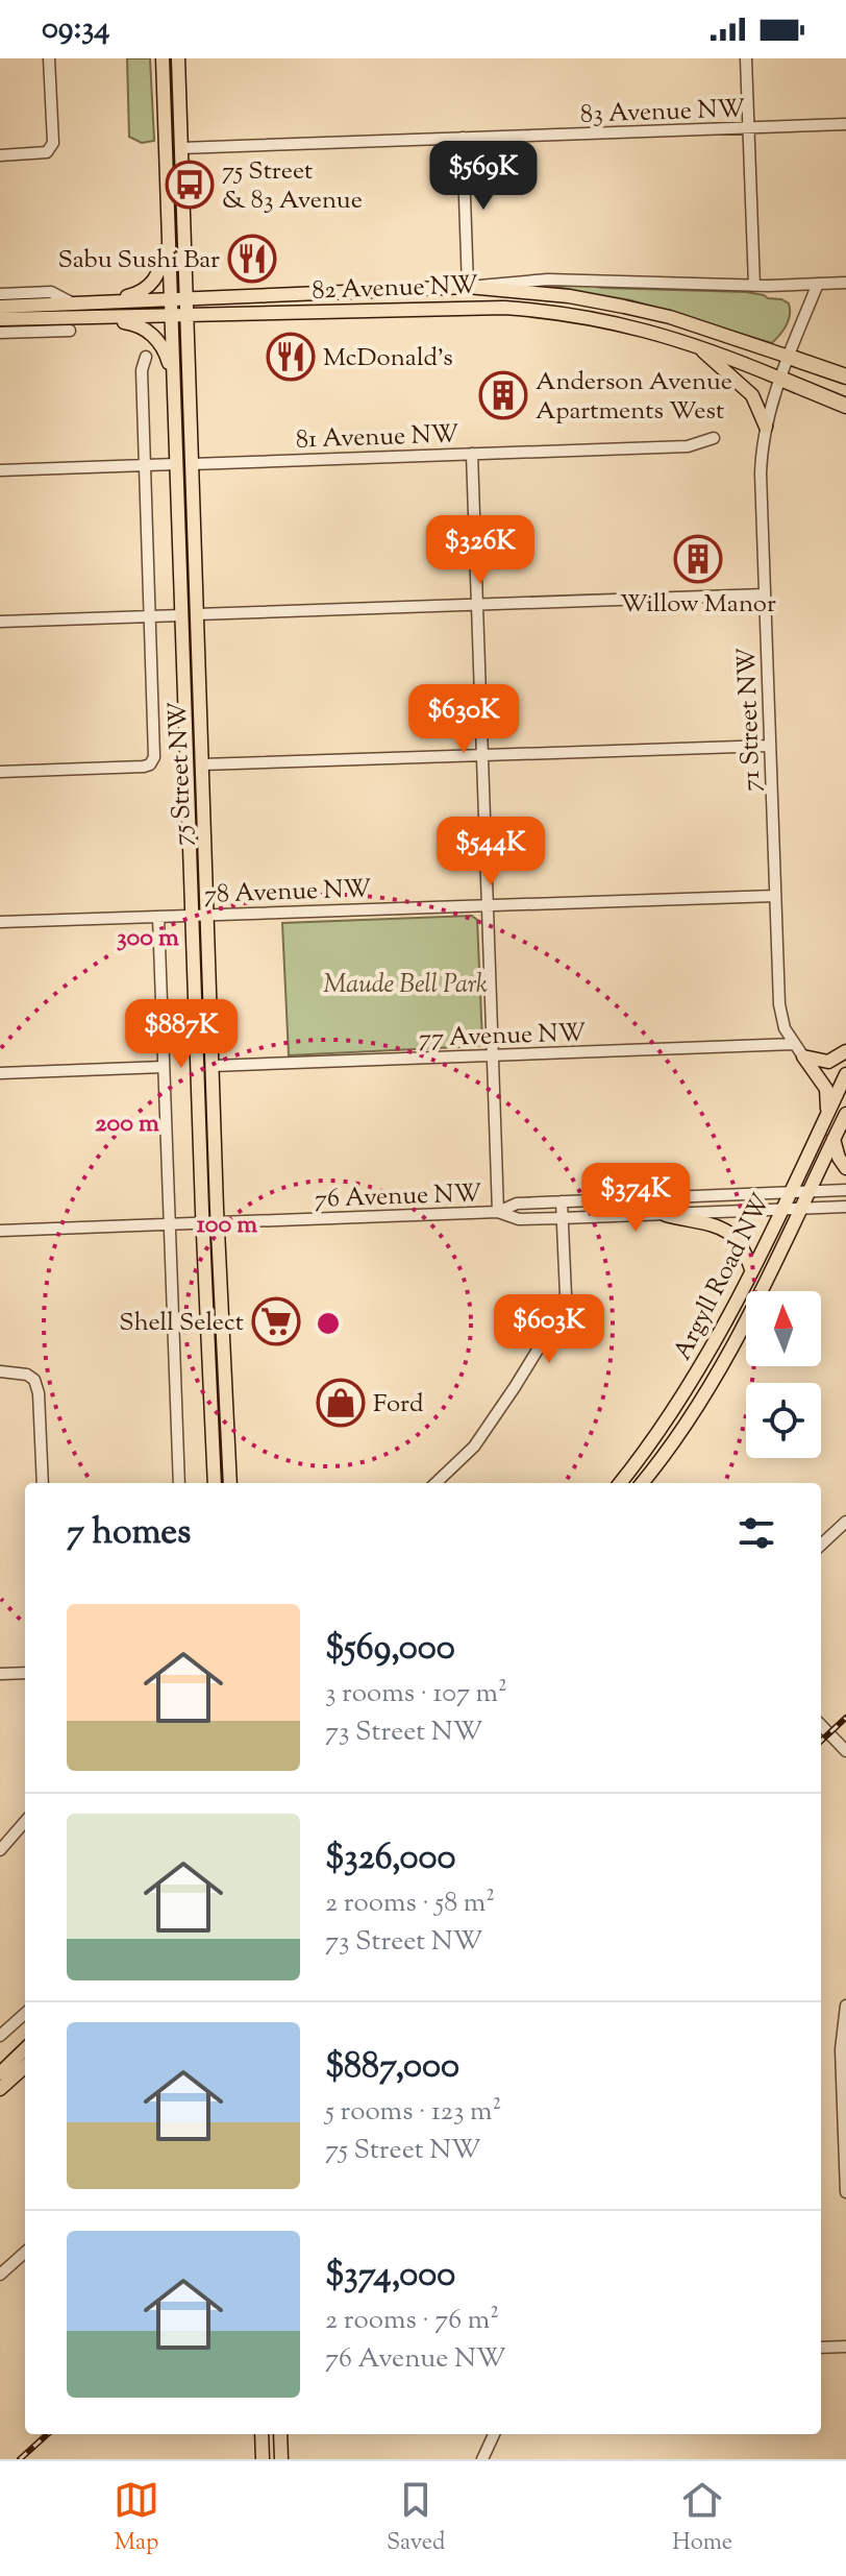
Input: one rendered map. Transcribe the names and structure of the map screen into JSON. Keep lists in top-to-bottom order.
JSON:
{
  "streets": {
    "main road": ["82 Avenue NW", "75 Street NW", "Argyll Road NW"],
    "street": [
      "83 Avenue NW",
      "81 Avenue NW",
      "71 Street NW",
      "78 Avenue NW",
      "77 Avenue NW",
      "76 Avenue NW"
    ]
  },
  "crossings": [
    ["83 Avenue NW", "75 Street NW"],
    ["82 Avenue NW", "71 Street NW"],
    ["82 Avenue NW", "75 Street NW"],
    ["81 Avenue NW", "75 Street NW"],
    ["71 Street NW", "78 Avenue NW"],
    ["71 Street NW", "77 Avenue NW"],
    ["75 Street NW", "78 Avenue NW"],
    ["75 Street NW", "77 Avenue NW"],
    ["75 Street NW", "76 Avenue NW"],
    ["76 Avenue NW", "Argyll Road NW"]
  ],
  "parks": ["Maude Bell Park"],
  "places": {
    "bus stop": ["75 Street & 83 Avenue"],
    "restaurant": ["Sabu Sushi Bar", "McDonald's"],
    "building": ["Anderson Avenue Apartments West", "Willow Manor"],
    "supermarket": ["Shell Select"],
    "shop": ["Ford"]
  },
  "north": "top",
  "page": {
    "status": "09:34",
    "price": [
      "$569K",
      "$326K",
      "$630K",
      "$544K",
      "$887K",
      "$374K",
      "$603K"
    ],
    "heading": "7 homes",
    "list": [
      {
        "name": "$569,000",
        "note": "3 rooms · 107 m² · 73 Street NW"
      },
      {
        "name": "$326,000",
        "note": "2 rooms · 58 m² · 73 Street NW"
      },
      {
        "name": "$887,000",
        "note": "5 rooms · 123 m² · 75 Street NW"
      },
      {
        "name": "$374,000",
        "note": "2 rooms · 76 m² · 76 Avenue NW"
      }
    ],
    "tabs": ["Map", "Saved", "Home"]
  },
  "rings": ["300 m", "200 m", "100 m"]
}
